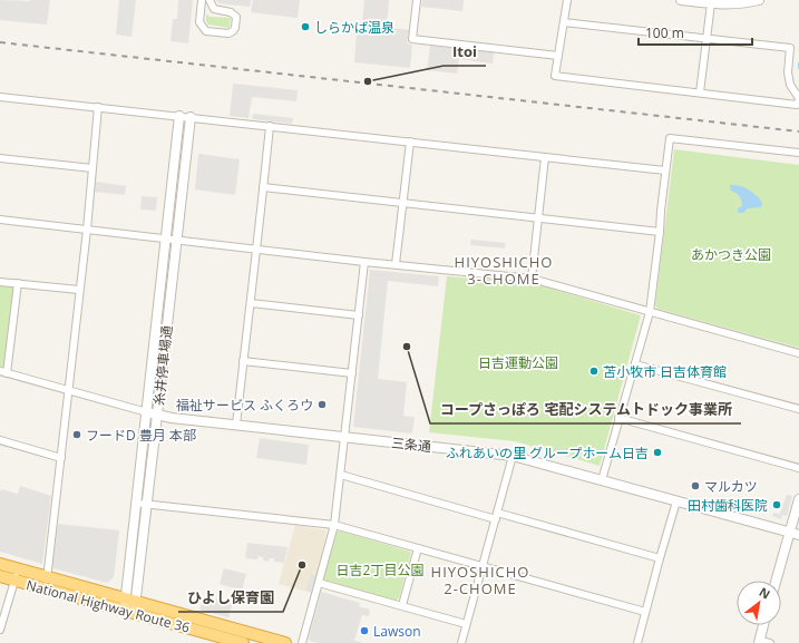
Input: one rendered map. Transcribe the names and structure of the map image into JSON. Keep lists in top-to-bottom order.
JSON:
{
  "streets": {
    "highway": ["National Highway Route 36"],
    "street": ["糸井停車場通", "三条通"]
  },
  "crossings": [
    ["糸井停車場通", "三条通"],
    ["糸井停車場通", "National Highway Route 36"]
  ],
  "districts": ["HIYOSHICHO 3-CHOME", "HIYOSHICHO 2-CHOME"],
  "parks": ["あかつき公園", "日吉運動公園", "日吉2丁目公園"],
  "places": [
    "しらかば温泉",
    "Itoi",
    "コープさっぽろ 宅配システムトドック事業所",
    "苫小牧市 日吉体育館",
    "福祉サービス ふくろウ",
    "フードD 豊月 本部",
    "ふれあいの里 グループホーム日吉",
    "マルカツ",
    "田村歯科医院",
    "ひよし保育園",
    "Lawson"
  ],
  "scale_bar": "100 m",
  "north": "top right"
}
